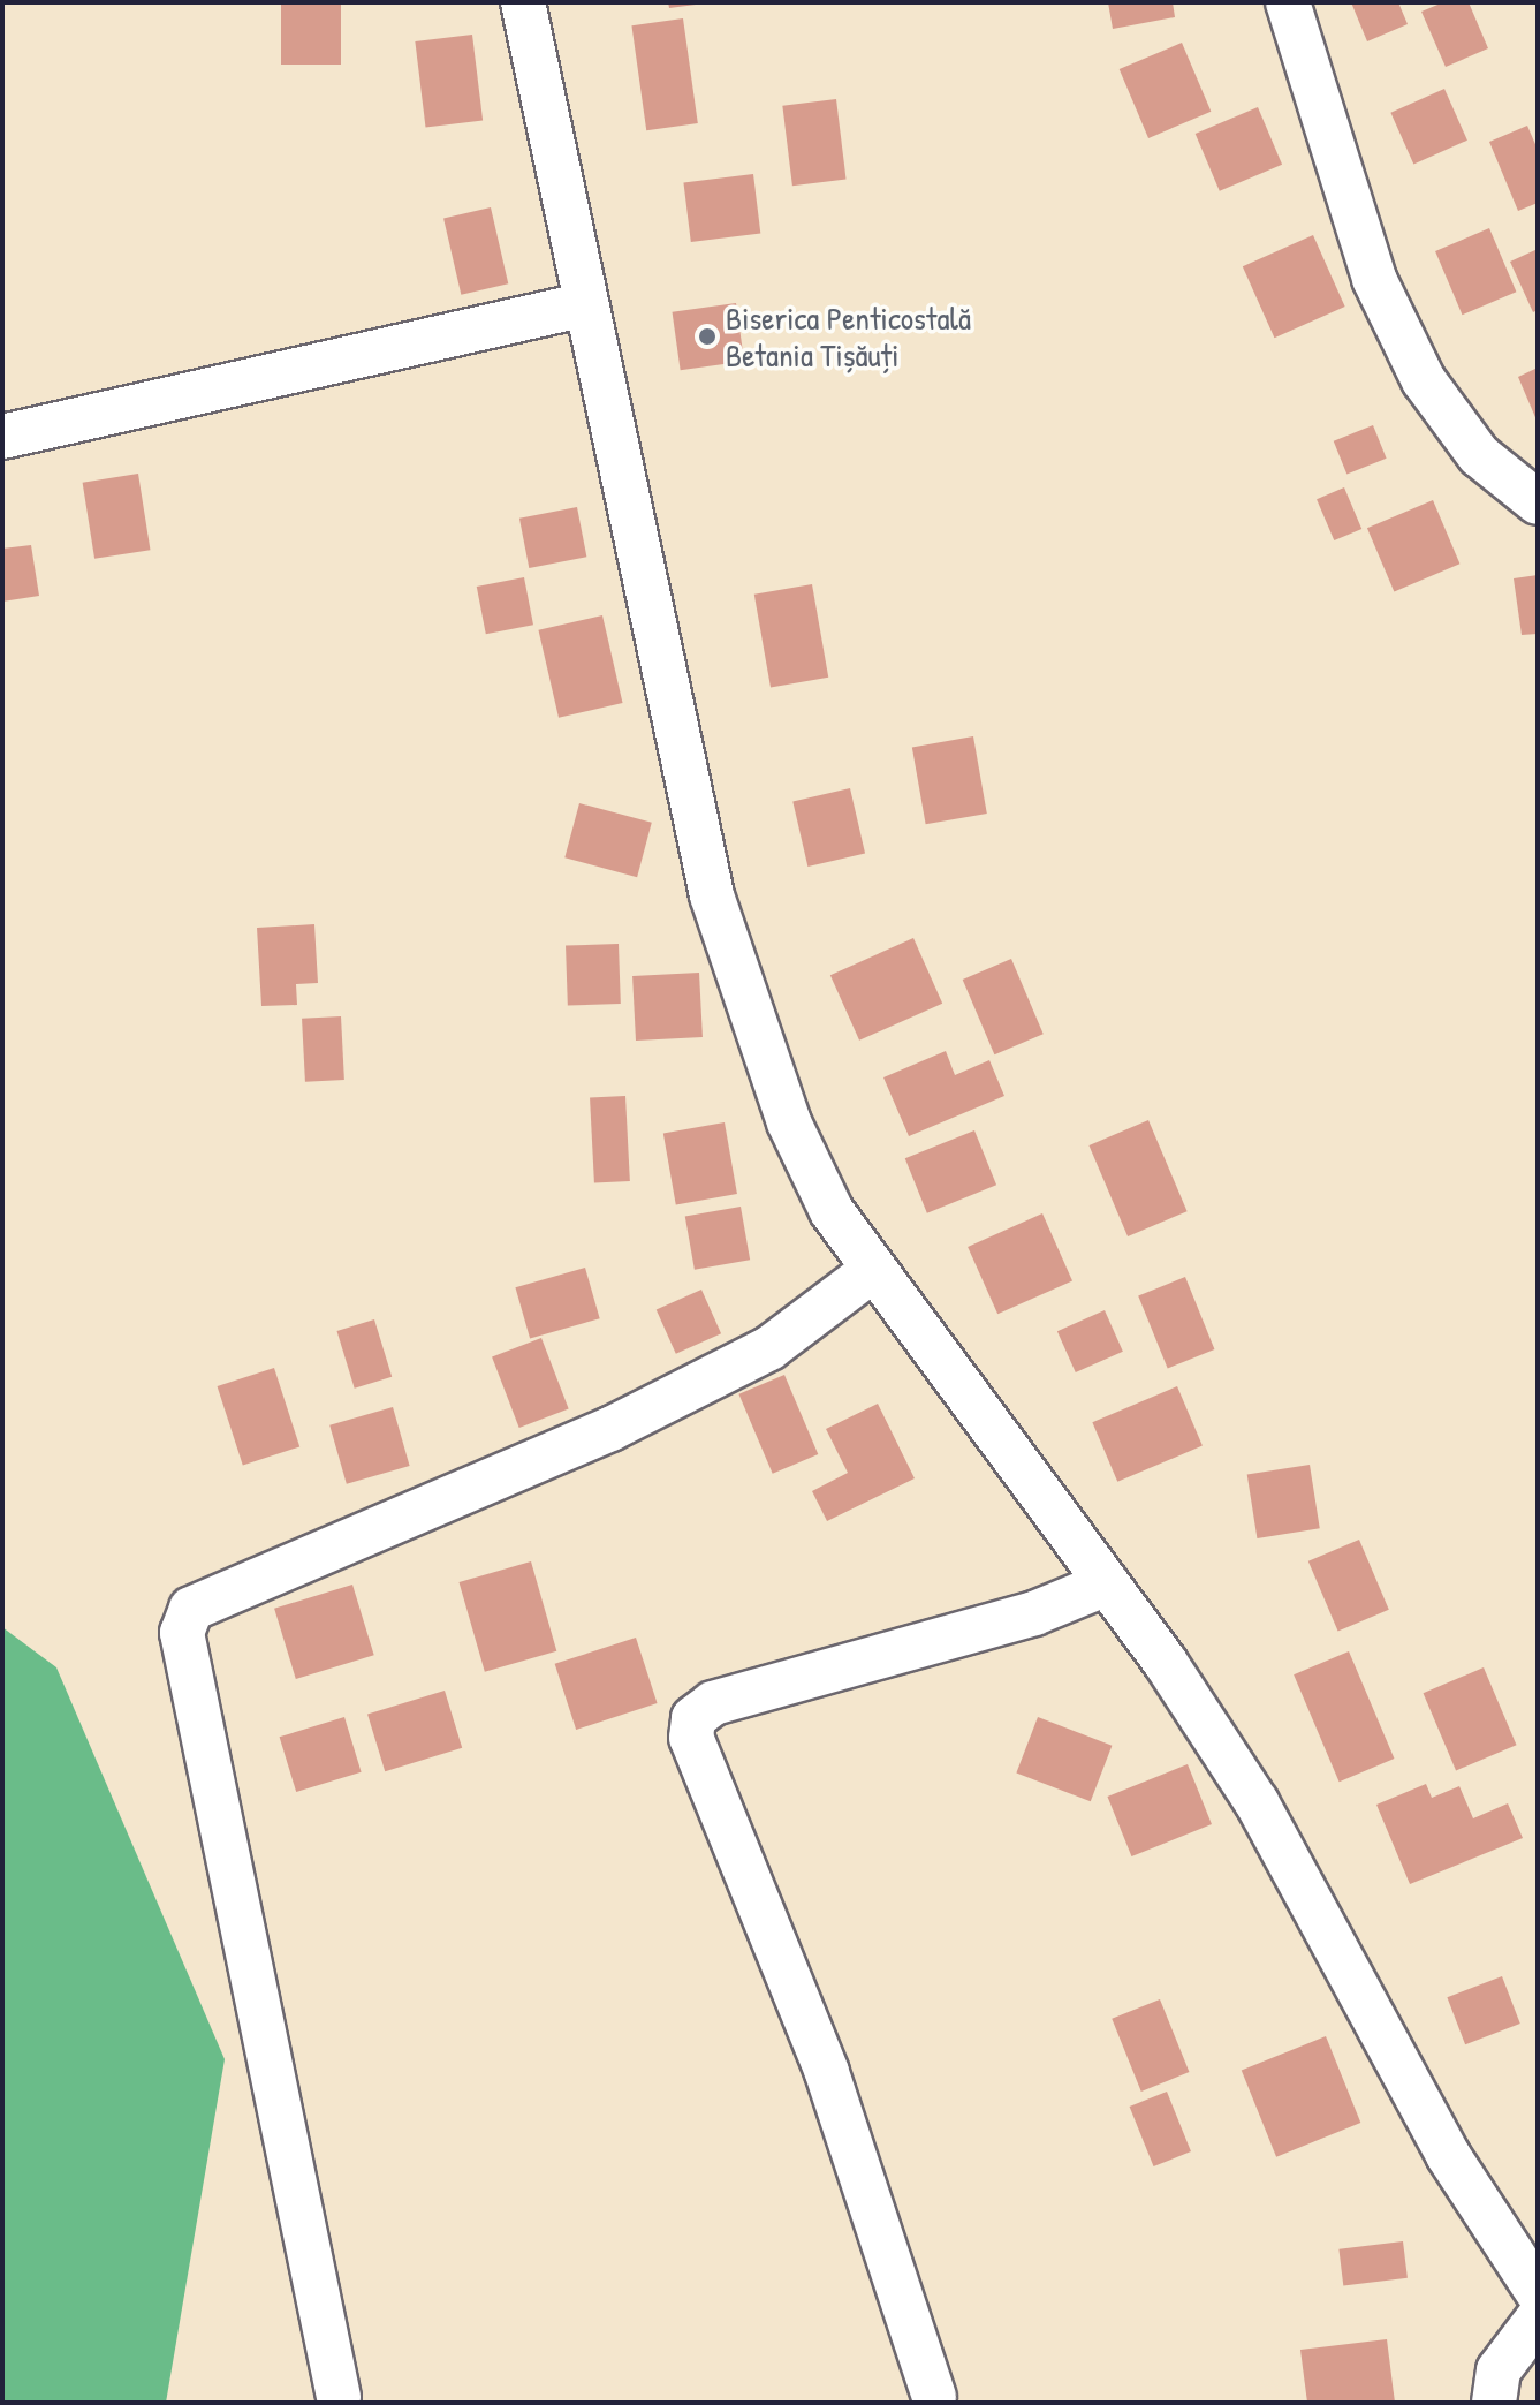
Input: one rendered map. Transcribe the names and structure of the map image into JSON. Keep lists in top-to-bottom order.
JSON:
{
  "places": ["Biserica Penticostală Betania Tișăuți"]
}
